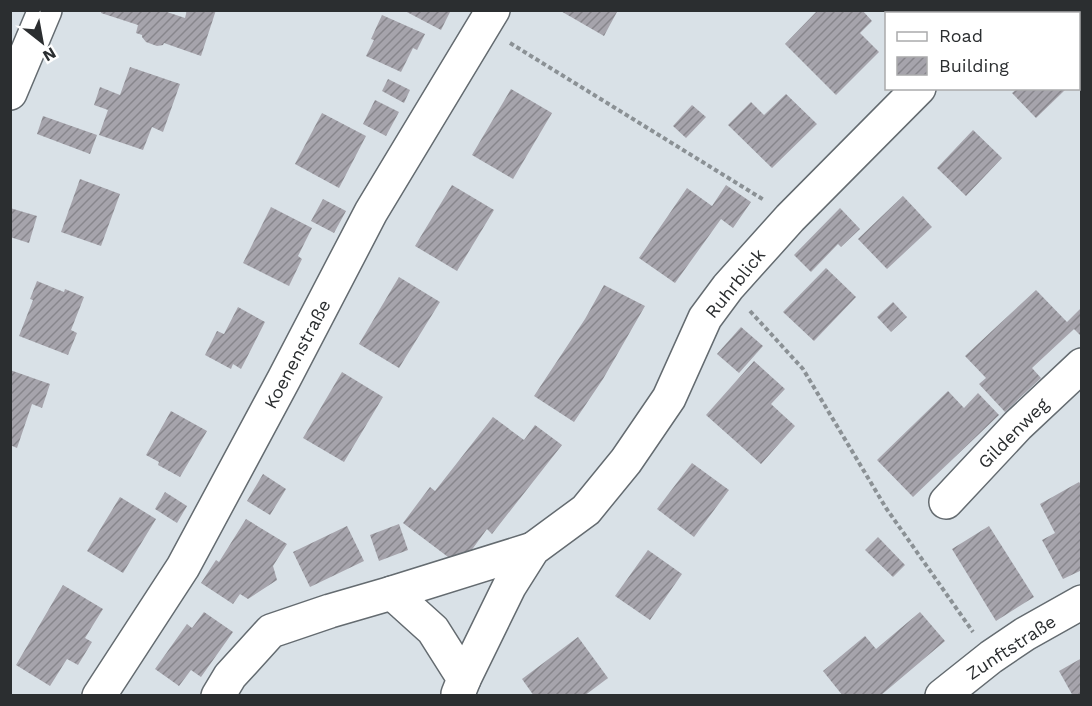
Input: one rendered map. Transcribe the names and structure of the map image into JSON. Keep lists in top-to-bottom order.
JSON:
{
  "streets": {
    "street": [
      "Ruhrblick",
      "Koenenstraße",
      "Gildenweg",
      "Zunftstraße"
    ]
  },
  "legend": ["Road", "Building"],
  "north": "bottom right"
}
